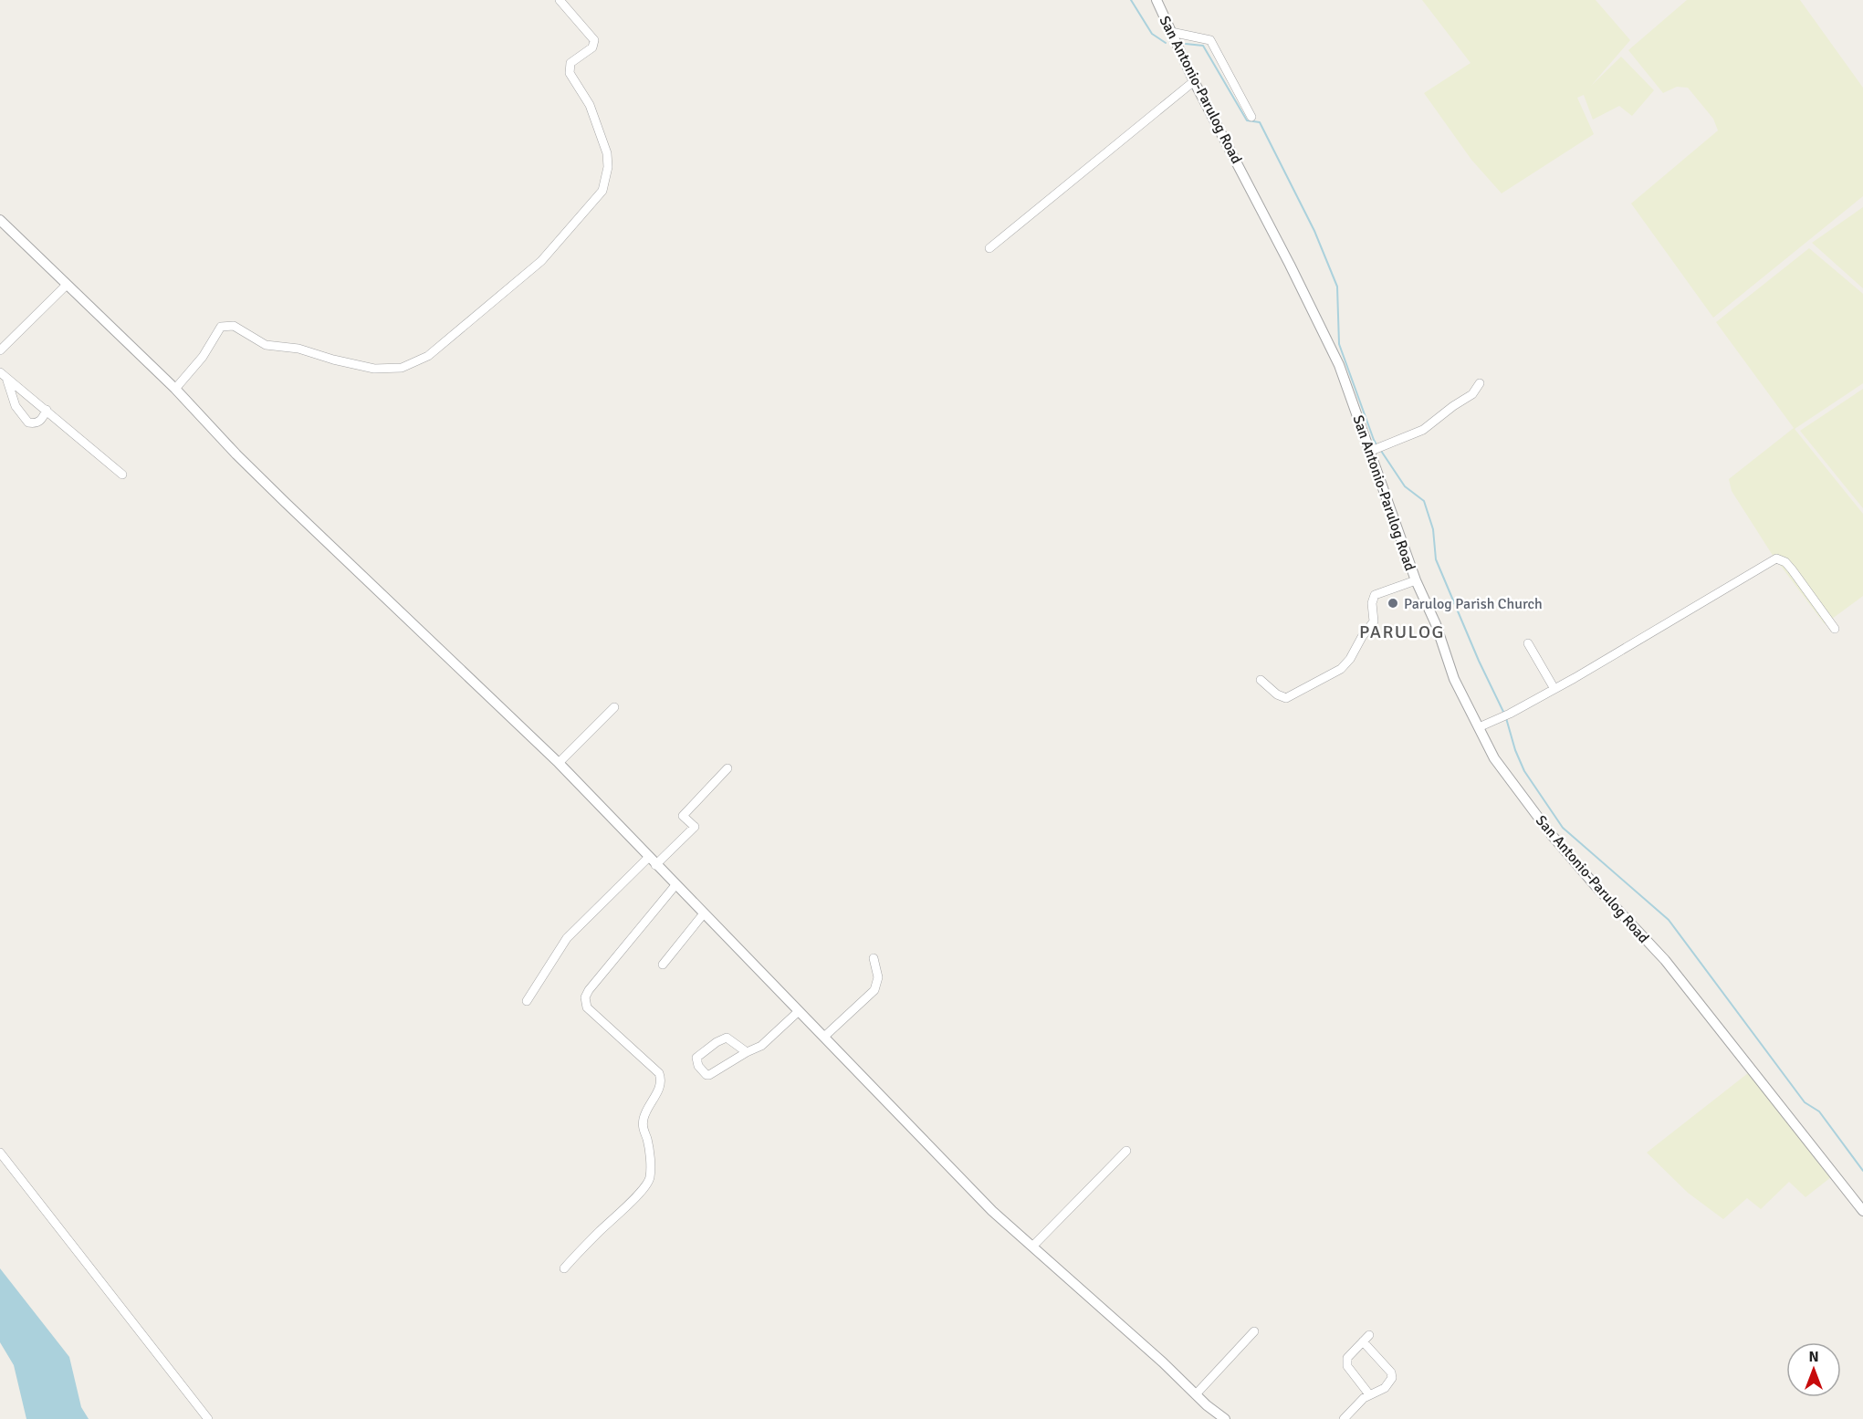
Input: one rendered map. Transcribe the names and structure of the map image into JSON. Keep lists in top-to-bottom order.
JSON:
{
  "streets": {
    "street": ["San Antonio-Parulog Road"]
  },
  "districts": ["PARULOG"],
  "places": ["Parulog Parish Church"],
  "north": "top"
}
